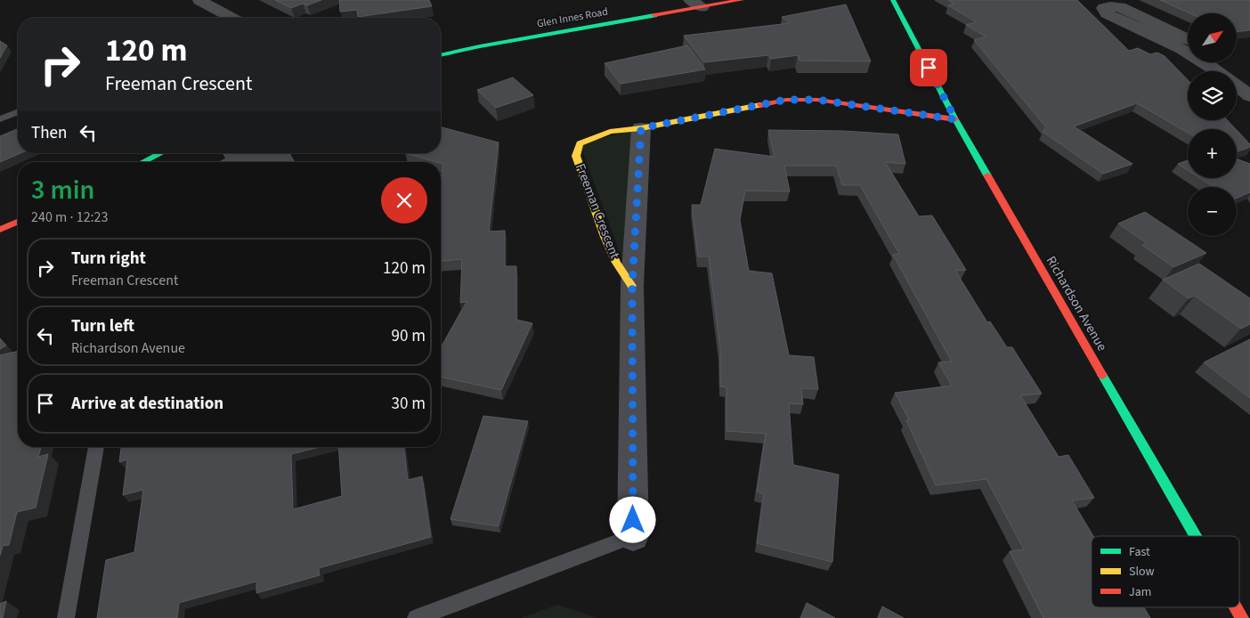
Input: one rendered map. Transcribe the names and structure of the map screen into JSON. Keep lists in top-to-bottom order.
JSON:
{
  "streets": {
    "street": ["Glen Innes Road", "Freeman Crescent", "Richardson Avenue"]
  },
  "crossings": [
    ["Freeman Crescent", "Richardson Avenue"]
  ],
  "legend": ["Fast", "Slow", "Jam"],
  "north": "top right",
  "page": {
    "map_buttons": ["+", "−"],
    "turn": ["120 m", "Freeman Crescent"],
    "then": "Then",
    "heading": ["3 min", "240 m · 12:23"],
    "list": [
      {
        "name": "Turn right",
        "note": "Freeman Crescent",
        "value": "120 m"
      },
      {
        "name": "Turn left",
        "note": "Richardson Avenue",
        "value": "90 m"
      },
      {
        "name": "Arrive at destination",
        "value": "30 m"
      }
    ]
  }
}
